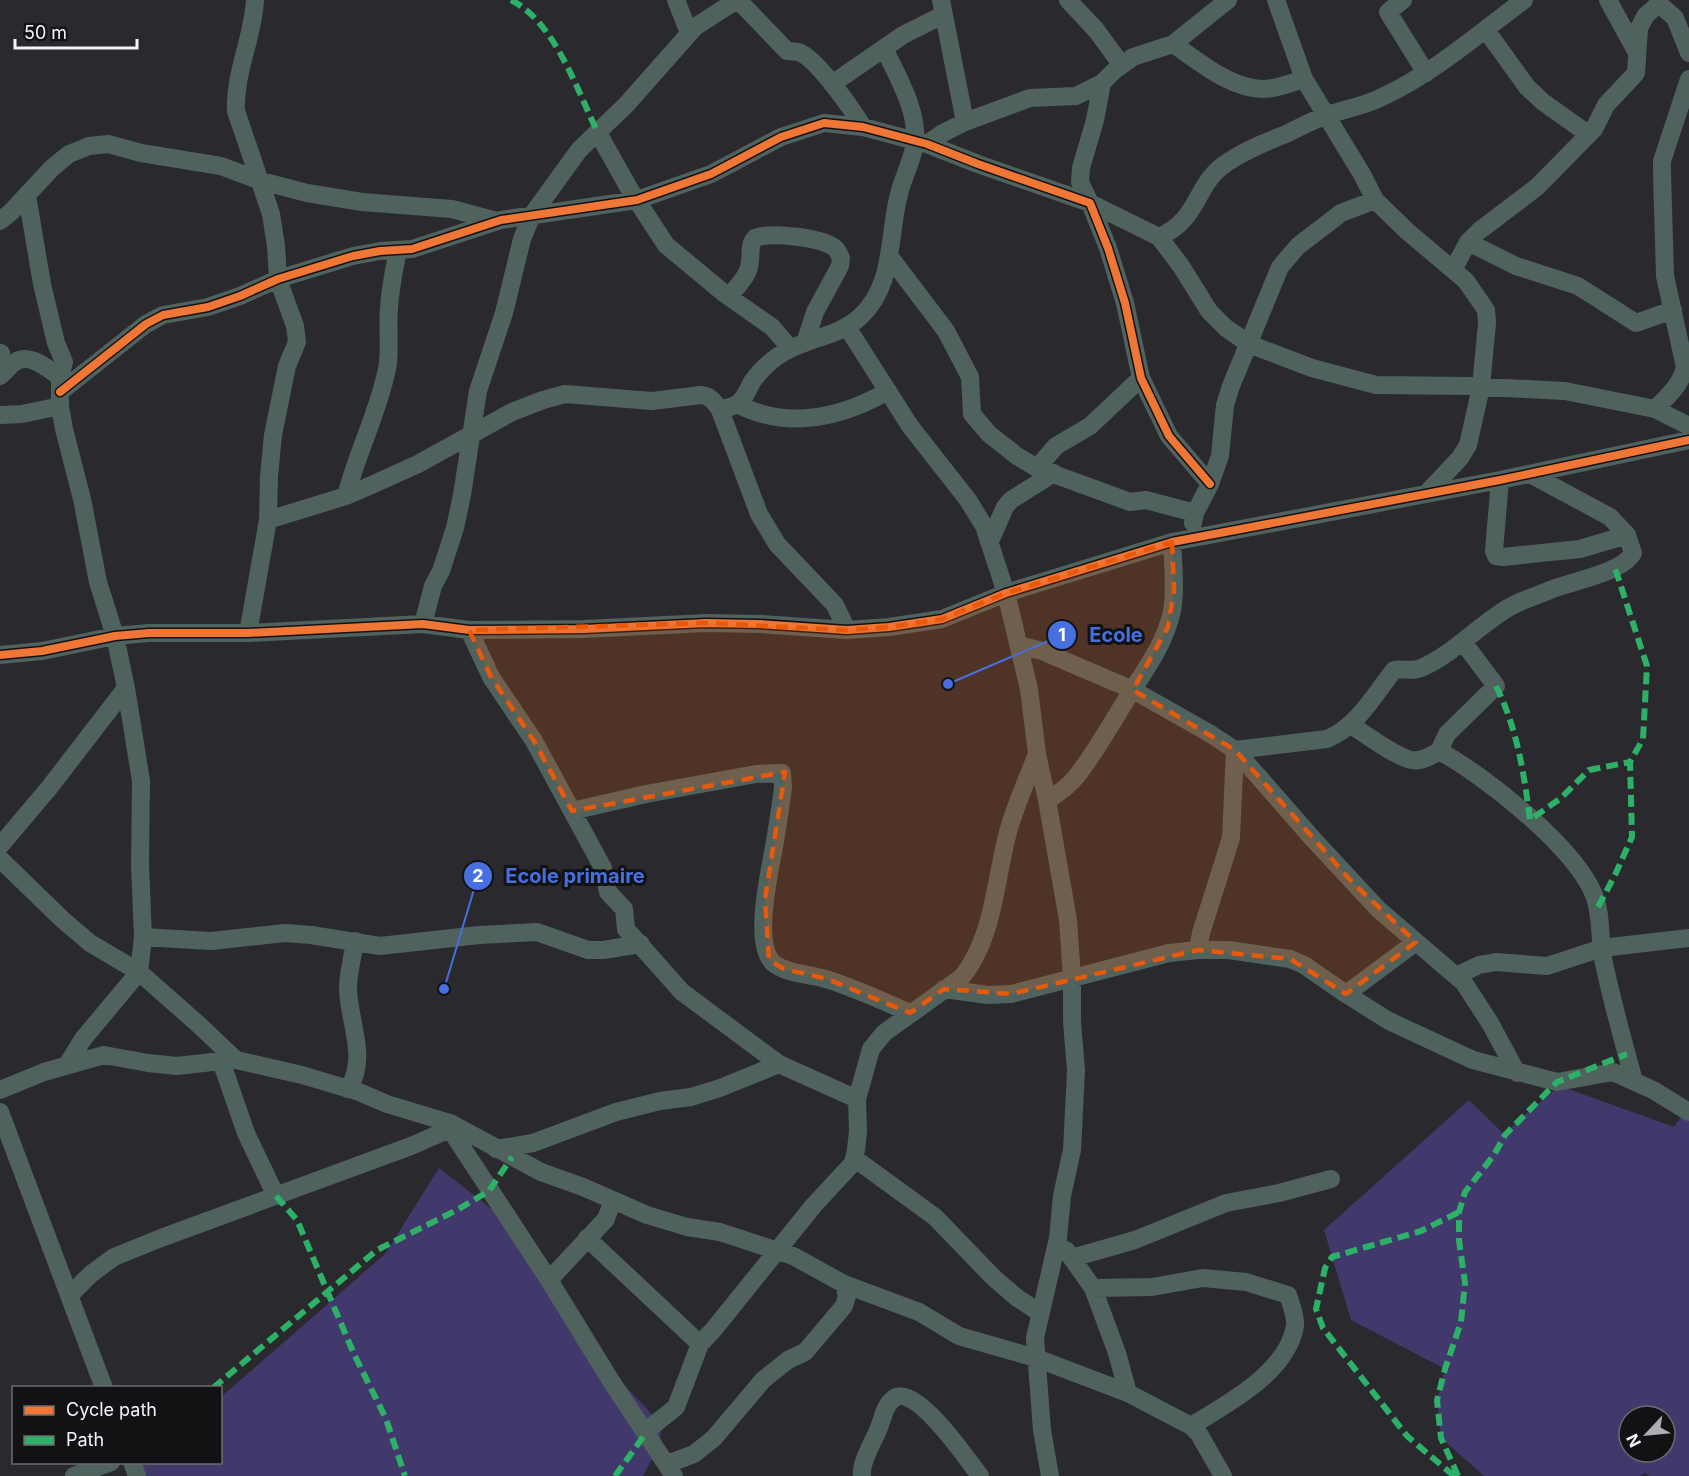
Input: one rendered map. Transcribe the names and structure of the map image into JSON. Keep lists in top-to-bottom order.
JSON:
{
  "places": ["Ecole", "Ecole primaire"],
  "legend": ["Cycle path", "Path"],
  "scale_bar": "50 m",
  "north": "bottom left"
}
